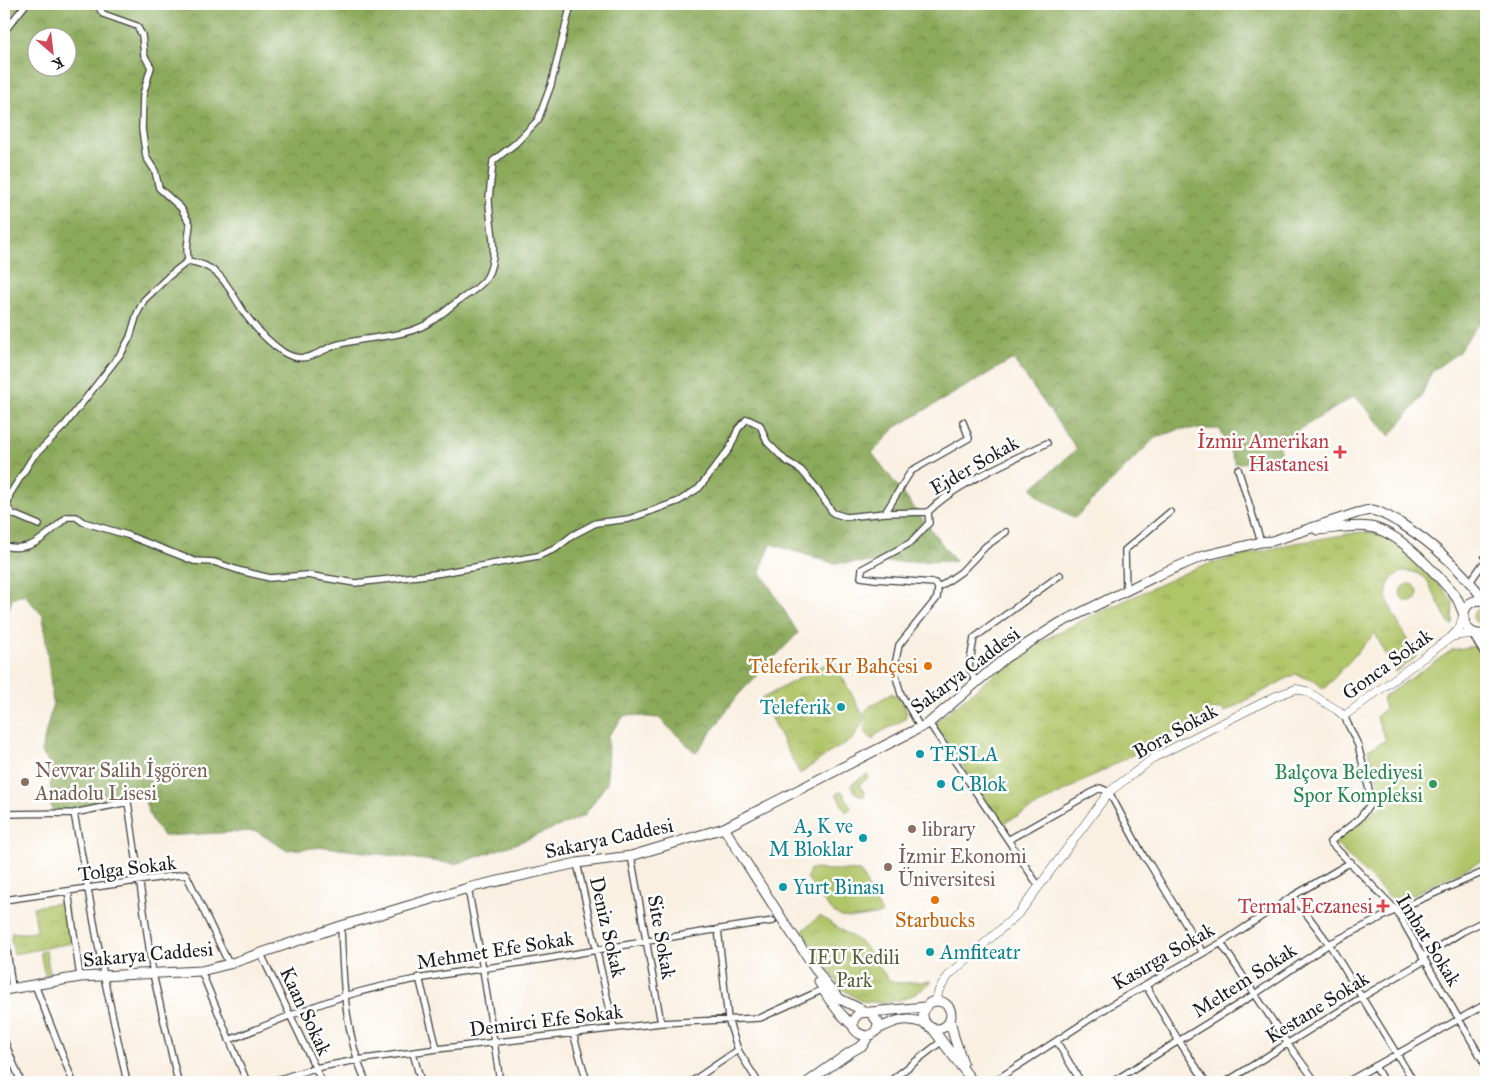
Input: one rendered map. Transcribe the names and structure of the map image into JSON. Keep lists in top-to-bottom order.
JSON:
{
  "streets": {
    "main road": ["Sakarya Caddesi"],
    "street": [
      "Ejder Sokak",
      "Gonca Sokak",
      "Bora Sokak",
      "Tolga Sokak",
      "Deniz Sokak",
      "Site Sokak",
      "Imbat Sokak",
      "Mehmet Efe Sokak",
      "Kasırga Sokak",
      "Meltem Sokak",
      "Kestane Sokak",
      "Kaan Sokak",
      "Demirci Efe Sokak"
    ]
  },
  "crossings": [
    ["Gonca Sokak", "Bora Sokak"],
    ["Gonca Sokak", "Imbat Sokak"],
    ["Sakarya Caddesi", "Tolga Sokak"],
    ["Sakarya Caddesi", "Deniz Sokak"],
    ["Sakarya Caddesi", "Site Sokak"],
    ["Sakarya Caddesi", "Kaan Sokak"],
    ["Bora Sokak", "Imbat Sokak"],
    ["Deniz Sokak", "Mehmet Efe Sokak"],
    ["Deniz Sokak", "Demirci Efe Sokak"],
    ["Site Sokak", "Mehmet Efe Sokak"],
    ["Site Sokak", "Demirci Efe Sokak"],
    ["Imbat Sokak", "Kasırga Sokak"],
    ["Imbat Sokak", "Meltem Sokak"],
    ["Imbat Sokak", "Kestane Sokak"],
    ["Mehmet Efe Sokak", "Kaan Sokak"],
    ["Kaan Sokak", "Demirci Efe Sokak"]
  ],
  "parks": ["IEU Kedili Park"],
  "places": {
    "health": ["İzmir Amerikan Hastanesi", "Termal Eczanesi"],
    "other": [
      "Teleferik Kır Bahçesi",
      "Teleferik",
      "TESLA",
      "Nevvar Salih İşgören Anadolu Lisesi",
      "C Blok",
      "Balçova Belediyesi Spor Kompleksi",
      "library",
      "A, K ve M Bloklar",
      "İzmir Ekonomi Üniversitesi",
      "Yurt Binası",
      "Starbucks",
      "Amfiteatr"
    ]
  },
  "north": "bottom right"
}
